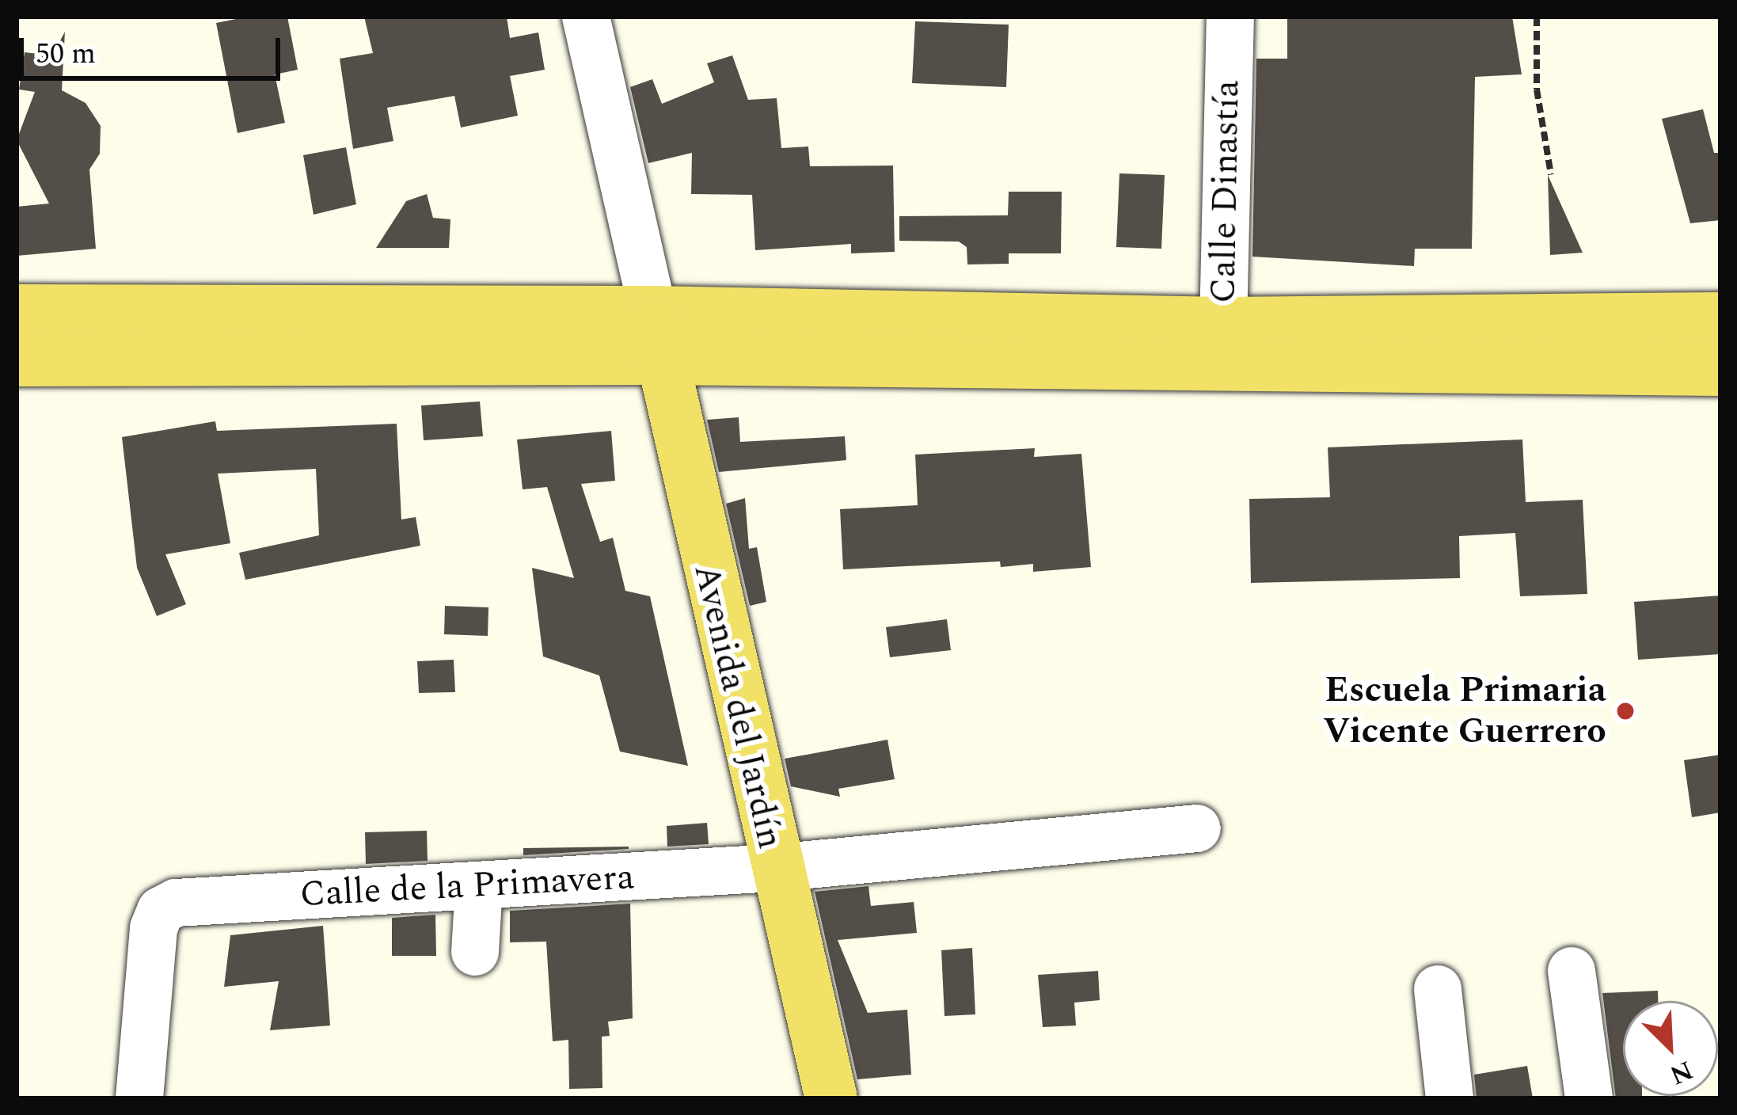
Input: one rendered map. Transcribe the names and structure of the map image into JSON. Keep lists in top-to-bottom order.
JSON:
{
  "streets": {
    "main road": ["Avenida del Jardín"],
    "street": ["Calle Dinastía", "Calle de la Primavera"]
  },
  "crossings": [
    ["Avenida del Jardín", "Calle de la Primavera"]
  ],
  "places": ["Escuela Primaria Vicente Guerrero"],
  "scale_bar": "50 m",
  "north": "bottom right"
}
